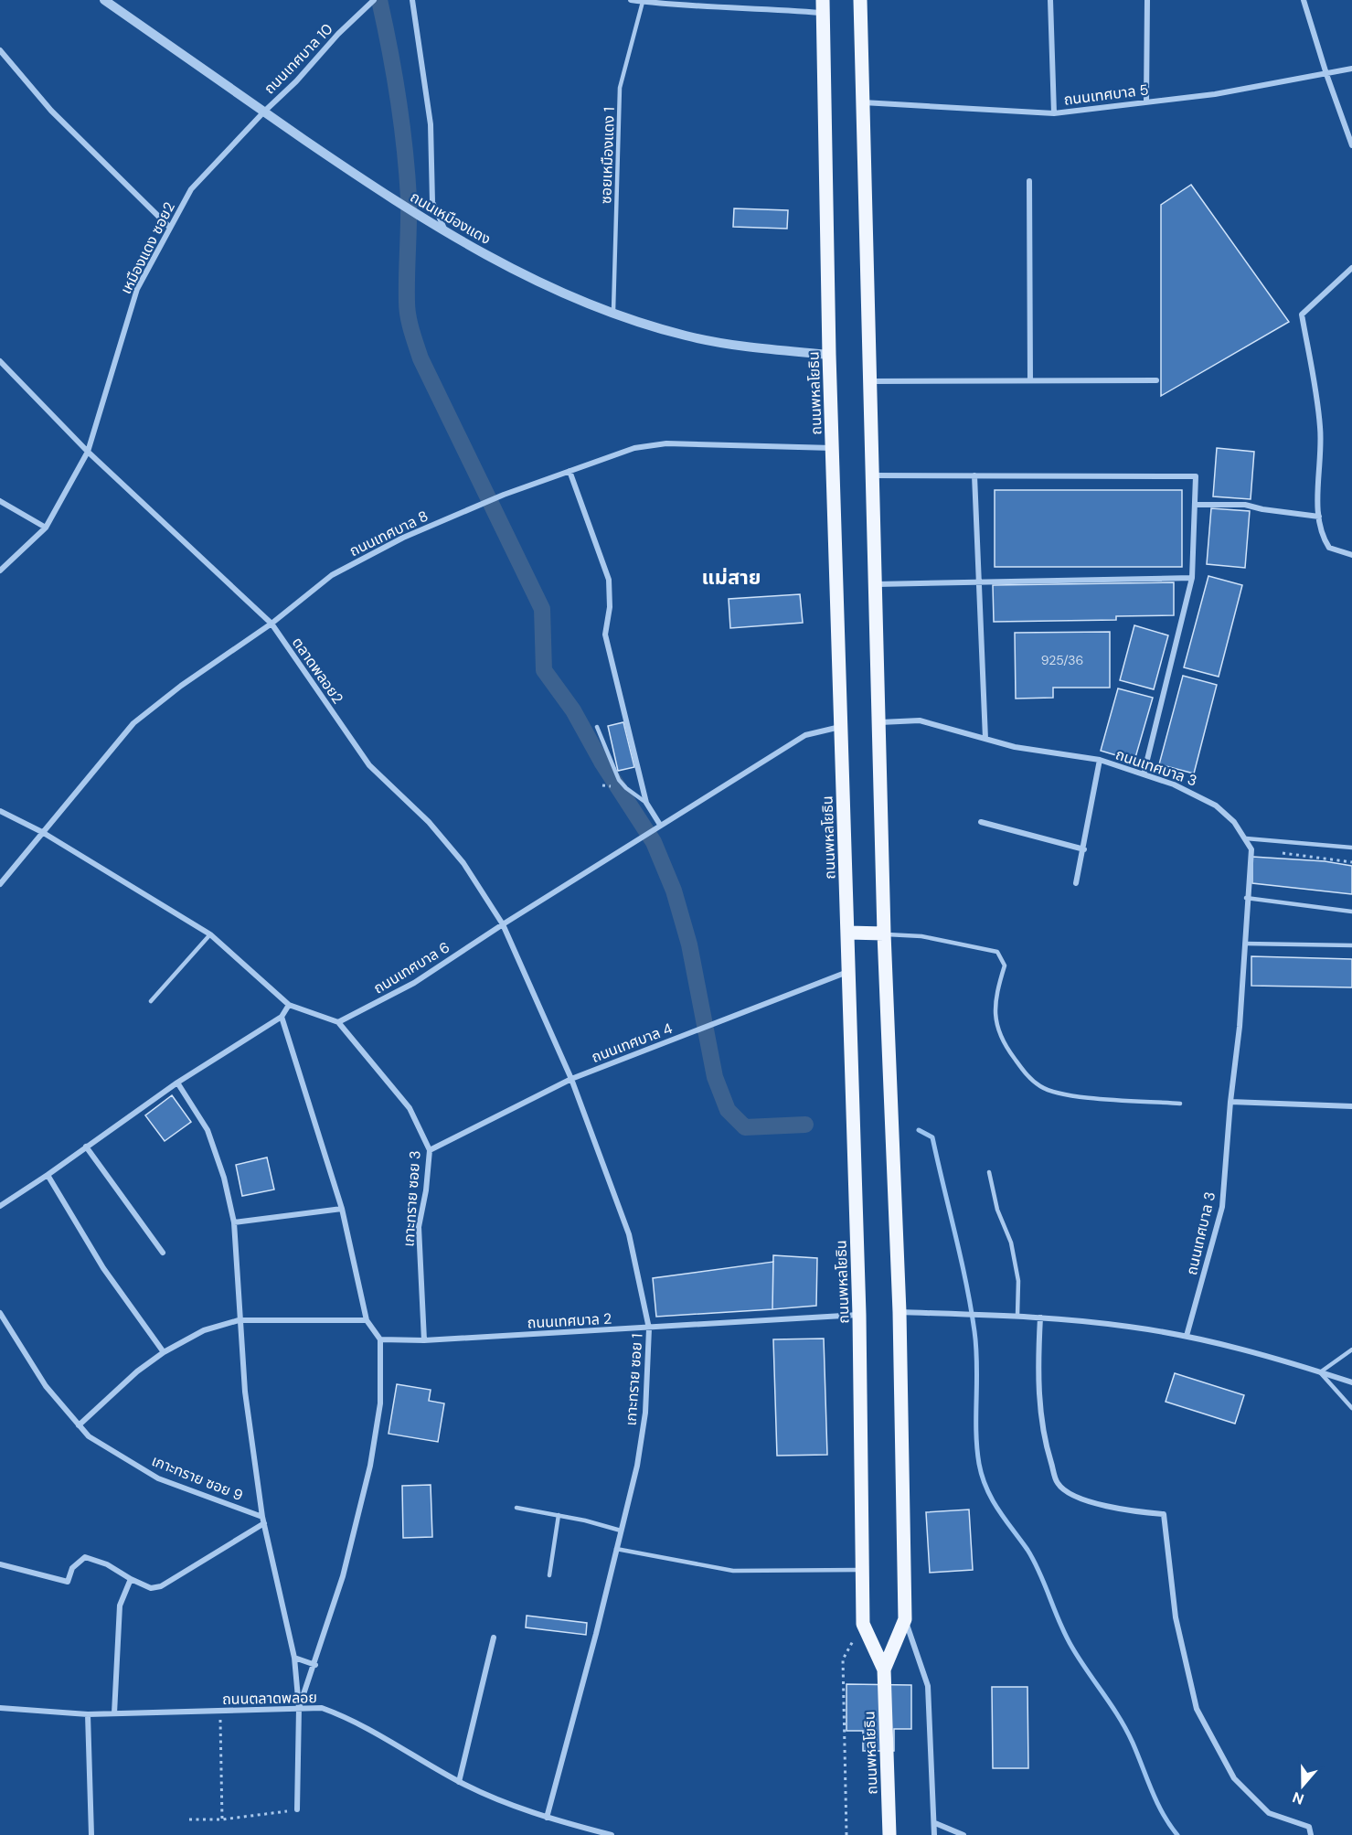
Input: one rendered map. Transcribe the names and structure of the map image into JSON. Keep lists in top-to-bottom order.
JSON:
{
  "streets": {
    "main road": ["ถนนพหลโยธิน"],
    "street": [
      "ถนนเทศบาล 10",
      "ถนนเทศบาล 5",
      "ถนนเหมืองแดง",
      "เหมืองแดง ซอย2",
      "ถนนเทศบาล 8",
      "ตลาดพลอย2",
      "ถนนเทศบาล 3",
      "ถนนเทศบาล 6",
      "ถนนเทศบาล 4",
      "เกาะทราย ซอย 3",
      "ถนนเทศบาล 2",
      "เกาะทราย ซอย 1",
      "เกาะทราย ซอย 9",
      "ถนนตลาดพลอย"
    ],
    "lane": ["ซอยเหมืองแดง 1"]
  },
  "crossings": [
    ["ถนนเทศบาล 10", "ถนนเหมืองแดง"],
    ["ถนนเทศบาล 10", "เหมืองแดง ซอย2"],
    ["ถนนเทศบาล 5", "ถนนพหลโยธิน"],
    ["ซอยเหมืองแดง 1", "ถนนเหมืองแดง"],
    ["ถนนเหมืองแดง", "เหมืองแดง ซอย2"],
    ["ถนนเหมืองแดง", "ถนนพหลโยธิน"],
    ["เหมืองแดง ซอย2", "ตลาดพลอย2"],
    ["ถนนพหลโยธิน", "ถนนเทศบาล 8"],
    ["ถนนพหลโยธิน", "ถนนเทศบาล 3"],
    ["ถนนพหลโยธิน", "ถนนเทศบาล 6"],
    ["ถนนพหลโยธิน", "ถนนเทศบาล 4"],
    ["ถนนพหลโยธิน", "ถนนเทศบาล 2"],
    ["ถนนเทศบาล 8", "ตลาดพลอย2"],
    ["ตลาดพลอย2", "ถนนเทศบาล 6"],
    ["ตลาดพลอย2", "เกาะทราย ซอย 1"],
    ["ถนนเทศบาล 6", "เกาะทราย ซอย 3"],
    ["ถนนเทศบาล 6", "เกาะทราย ซอย 1"],
    ["ถนนเทศบาล 4", "เกาะทราย ซอย 3"],
    ["ถนนเทศบาล 4", "เกาะทราย ซอย 1"],
    ["เกาะทราย ซอย 3", "ถนนเทศบาล 2"],
    ["ถนนเทศบาล 2", "เกาะทราย ซอย 1"],
    ["เกาะทราย ซอย 1", "ถนนตลาดพลอย"]
  ],
  "districts": ["แม่สาย"],
  "house_numbers": ["925/36"],
  "north": "bottom"
}
